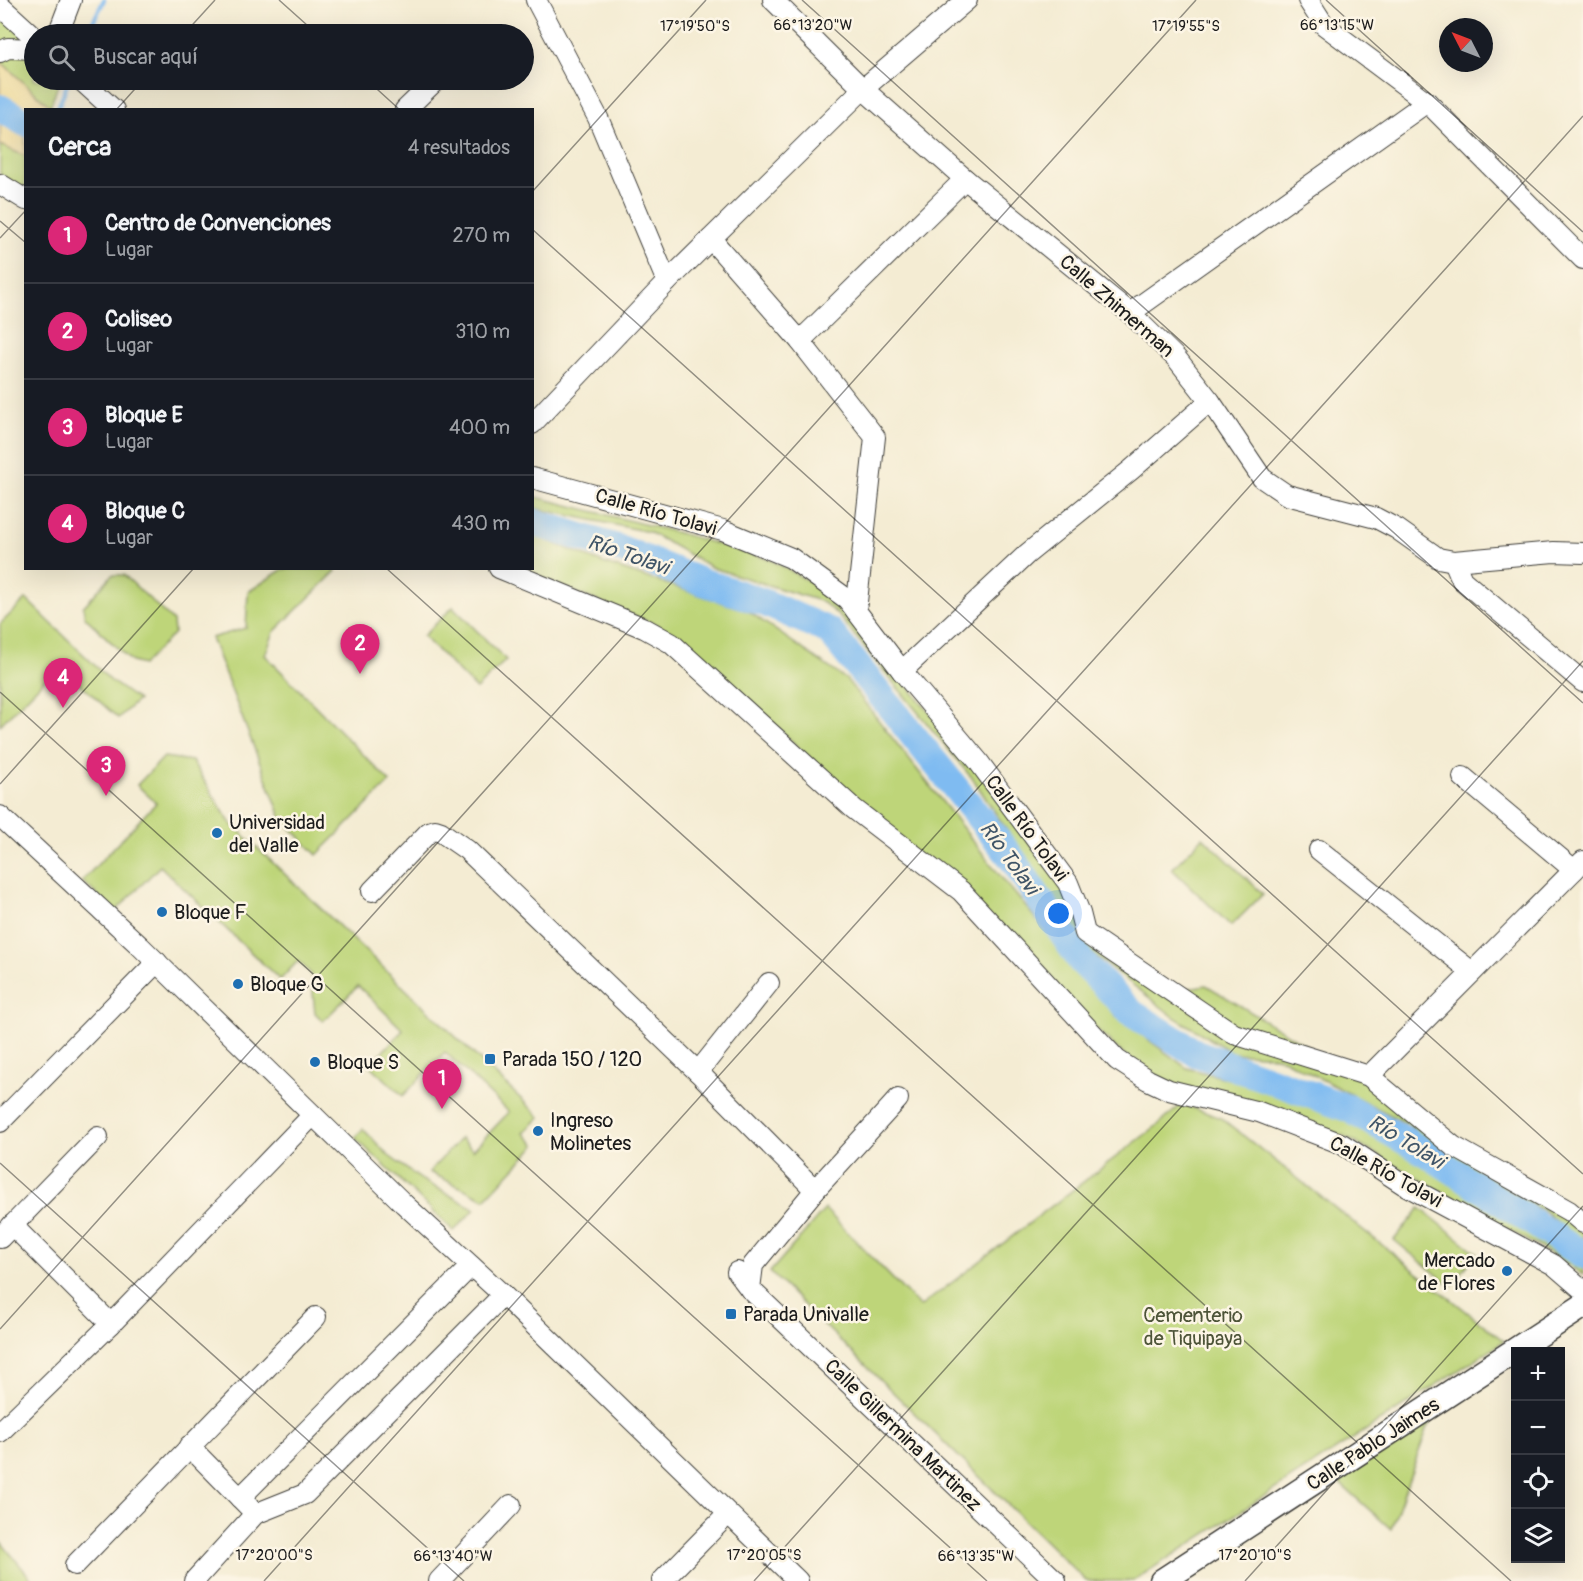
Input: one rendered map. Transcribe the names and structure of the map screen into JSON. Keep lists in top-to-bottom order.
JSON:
{
  "streets": {
    "main road": ["Calle Pablo Jaimes"],
    "street": ["Calle Zhimerman", "Calle Río Tolavi", "Calle Gillermina Martinez"]
  },
  "water": ["Río Tolavi"],
  "parks": ["Cementerio de Tiquipaya"],
  "places": {
    "other": [
      "Universidad del Valle",
      "Bloque F",
      "Bloque G",
      "Bloque S",
      "Ingreso Molinetes",
      "Mercado de Flores"
    ],
    "transit": ["Parada 150 / 120", "Parada Univalle"]
  },
  "north": "top left",
  "page": {
    "search": "Buscar aquí",
    "heading": ["Cerca", "4 resultados"],
    "list": [
      {
        "mark": "1",
        "name": "Centro de Convenciones",
        "note": "Lugar",
        "value": "270 m"
      },
      {
        "mark": "2",
        "name": "Coliseo",
        "note": "Lugar",
        "value": "310 m"
      },
      {
        "mark": "3",
        "name": "Bloque E",
        "note": "Lugar",
        "value": "400 m"
      },
      {
        "mark": "4",
        "name": "Bloque C",
        "note": "Lugar",
        "value": "430 m"
      }
    ],
    "pins": [
      "2",
      "4",
      "3",
      "1"
    ],
    "map_buttons": ["+", "−"]
  },
  "coordinates": [
    "66°13'20\"W",
    "66°13'15\"W",
    "17°19'50\"S",
    "17°19'55\"S",
    "17°20'00\"S",
    "17°20'05\"S",
    "17°20'10\"S",
    "66°13'40\"W",
    "66°13'35\"W"
  ]
}
